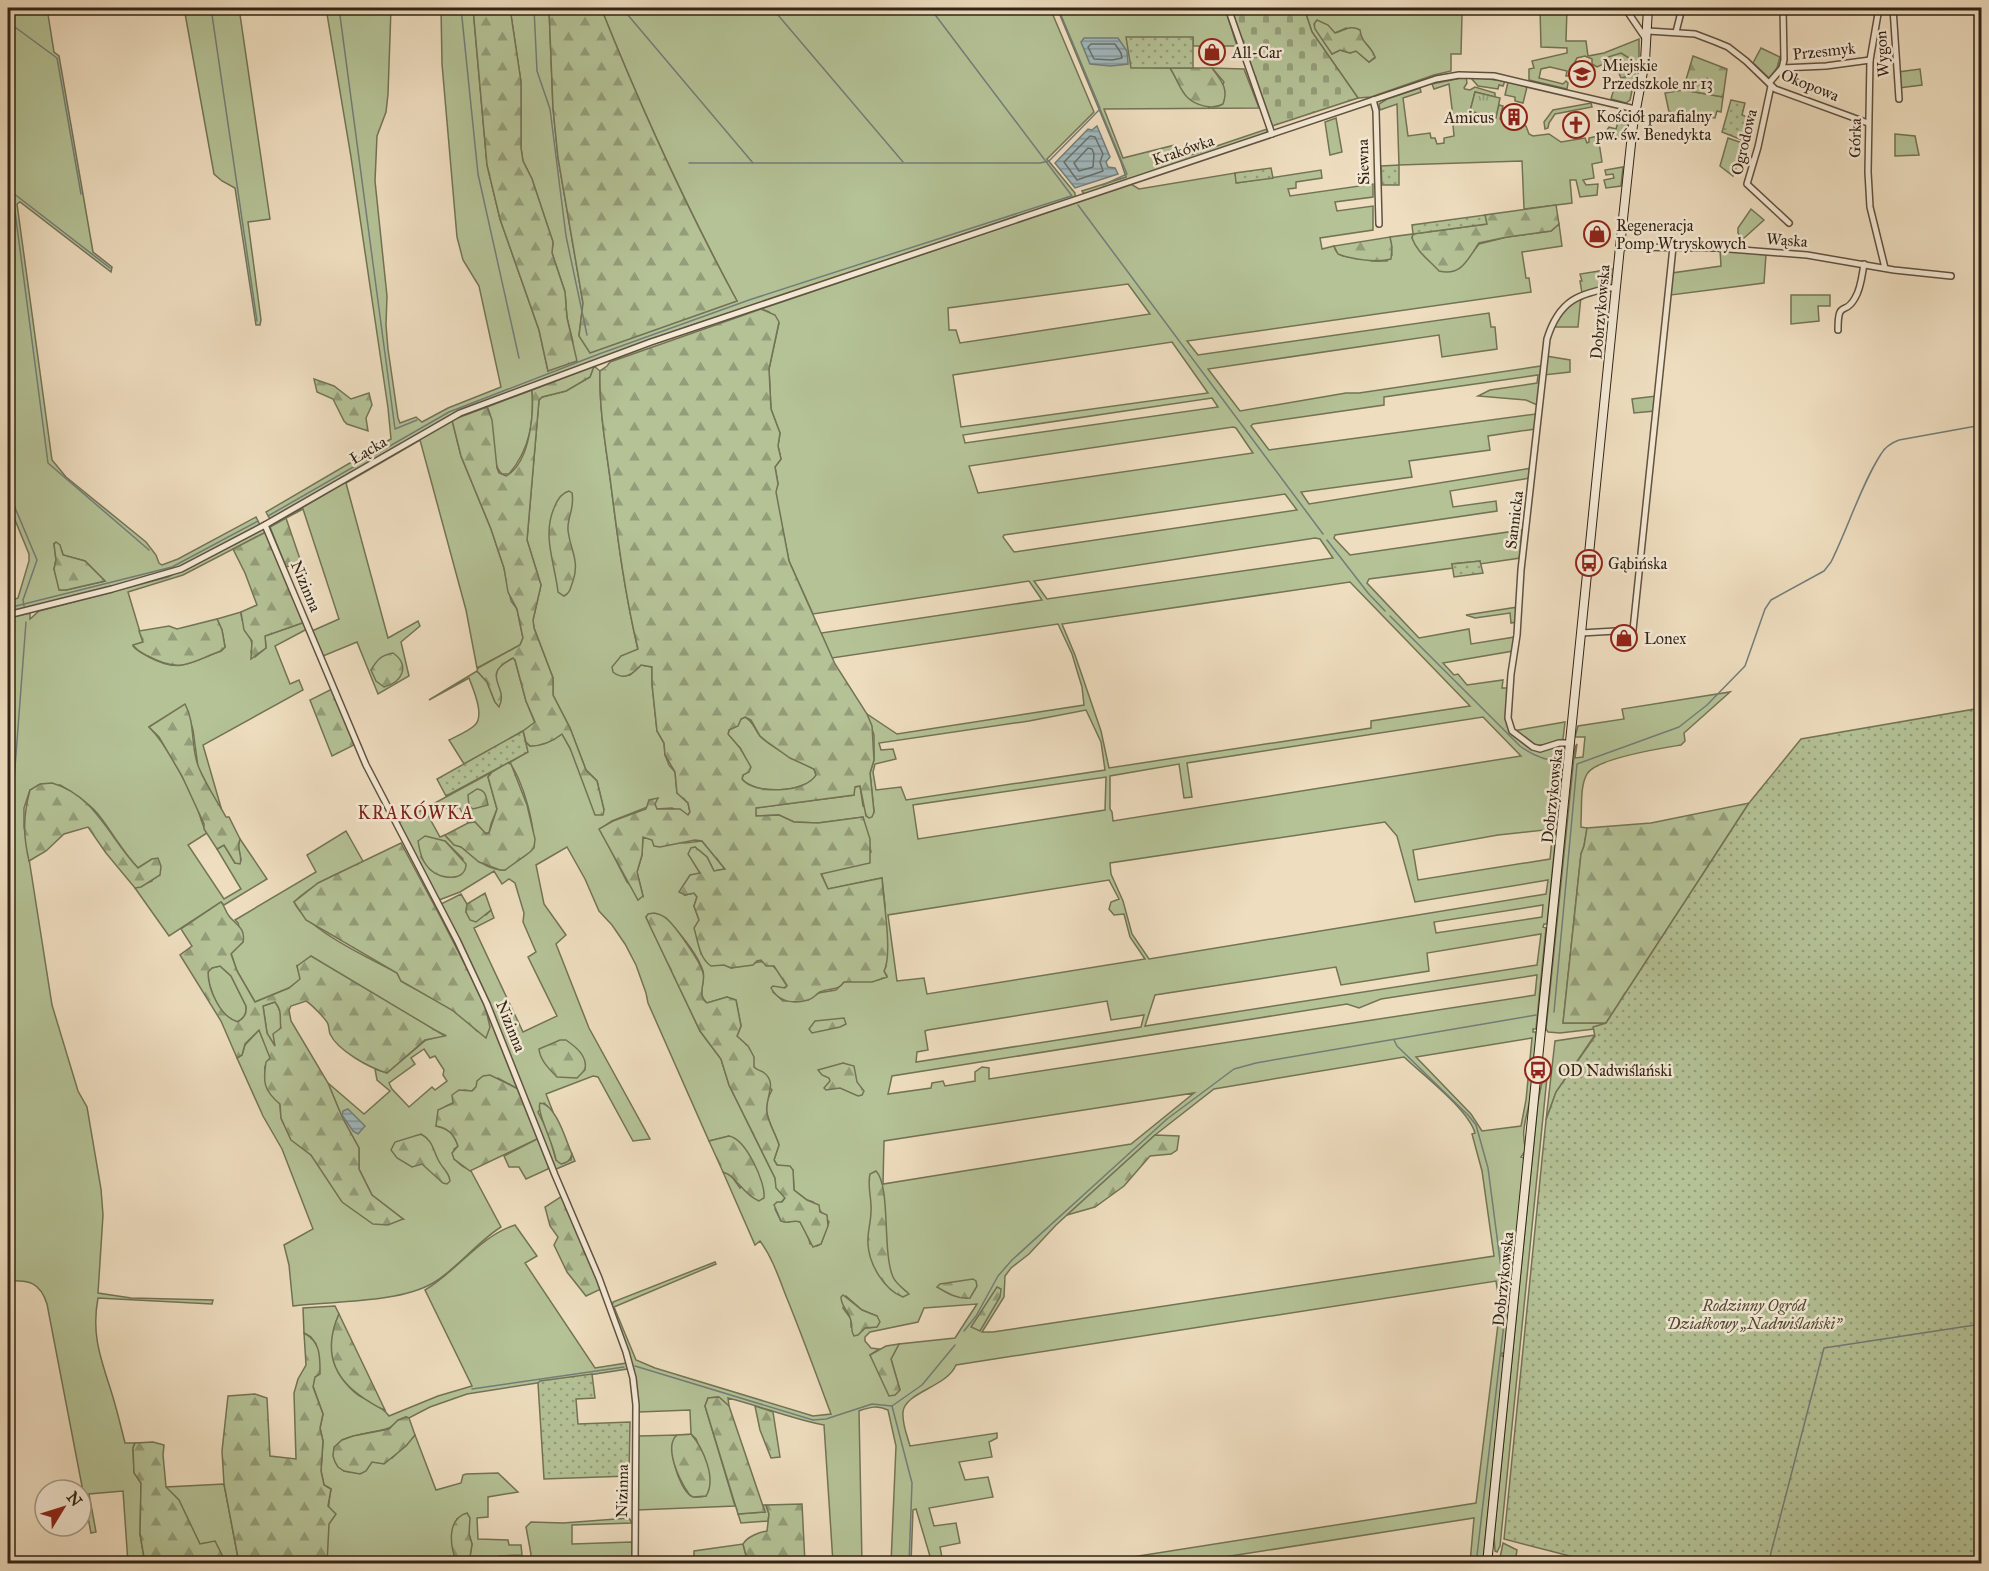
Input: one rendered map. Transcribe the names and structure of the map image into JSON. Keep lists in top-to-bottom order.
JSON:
{
  "streets": {
    "main road": ["Dobrzykowska"],
    "street": [
      "Przesmyk",
      "Wygon",
      "Okopowa",
      "Górka",
      "Ogrodowa",
      "Krakówka",
      "Siewna",
      "Wąska",
      "Łącka",
      "Sannicka",
      "Nizinna"
    ]
  },
  "crossings": [
    ["Przesmyk", "Górka"],
    ["Przesmyk", "Ogrodowa"],
    ["Okopowa", "Górka"],
    ["Okopowa", "Ogrodowa"],
    ["Okopowa", "Dobrzykowska"],
    ["Górka", "Wąska"],
    ["Krakówka", "Siewna"],
    ["Krakówka", "Dobrzykowska"],
    ["Krakówka", "Łącka"],
    ["Wąska", "Dobrzykowska"],
    ["Dobrzykowska", "Sannicka"],
    ["Łącka", "Nizinna"]
  ],
  "districts": ["KRAKÓWKA"],
  "parks": ["Rodzinny Ogród Działkowy „Nadwiślański”"],
  "places": {
    "shop": ["All-Car", "Regeneracja Pomp Wtryskowych", "Lonex"],
    "school or university": ["Miejskie Przedszkole nr 13"],
    "building": ["Amicus"],
    "church": ["Kościół parafialny pw. św. Benedykta"],
    "bus stop": ["Gąbińska", "OD Nadwiślański"]
  },
  "north": "top right"
}
